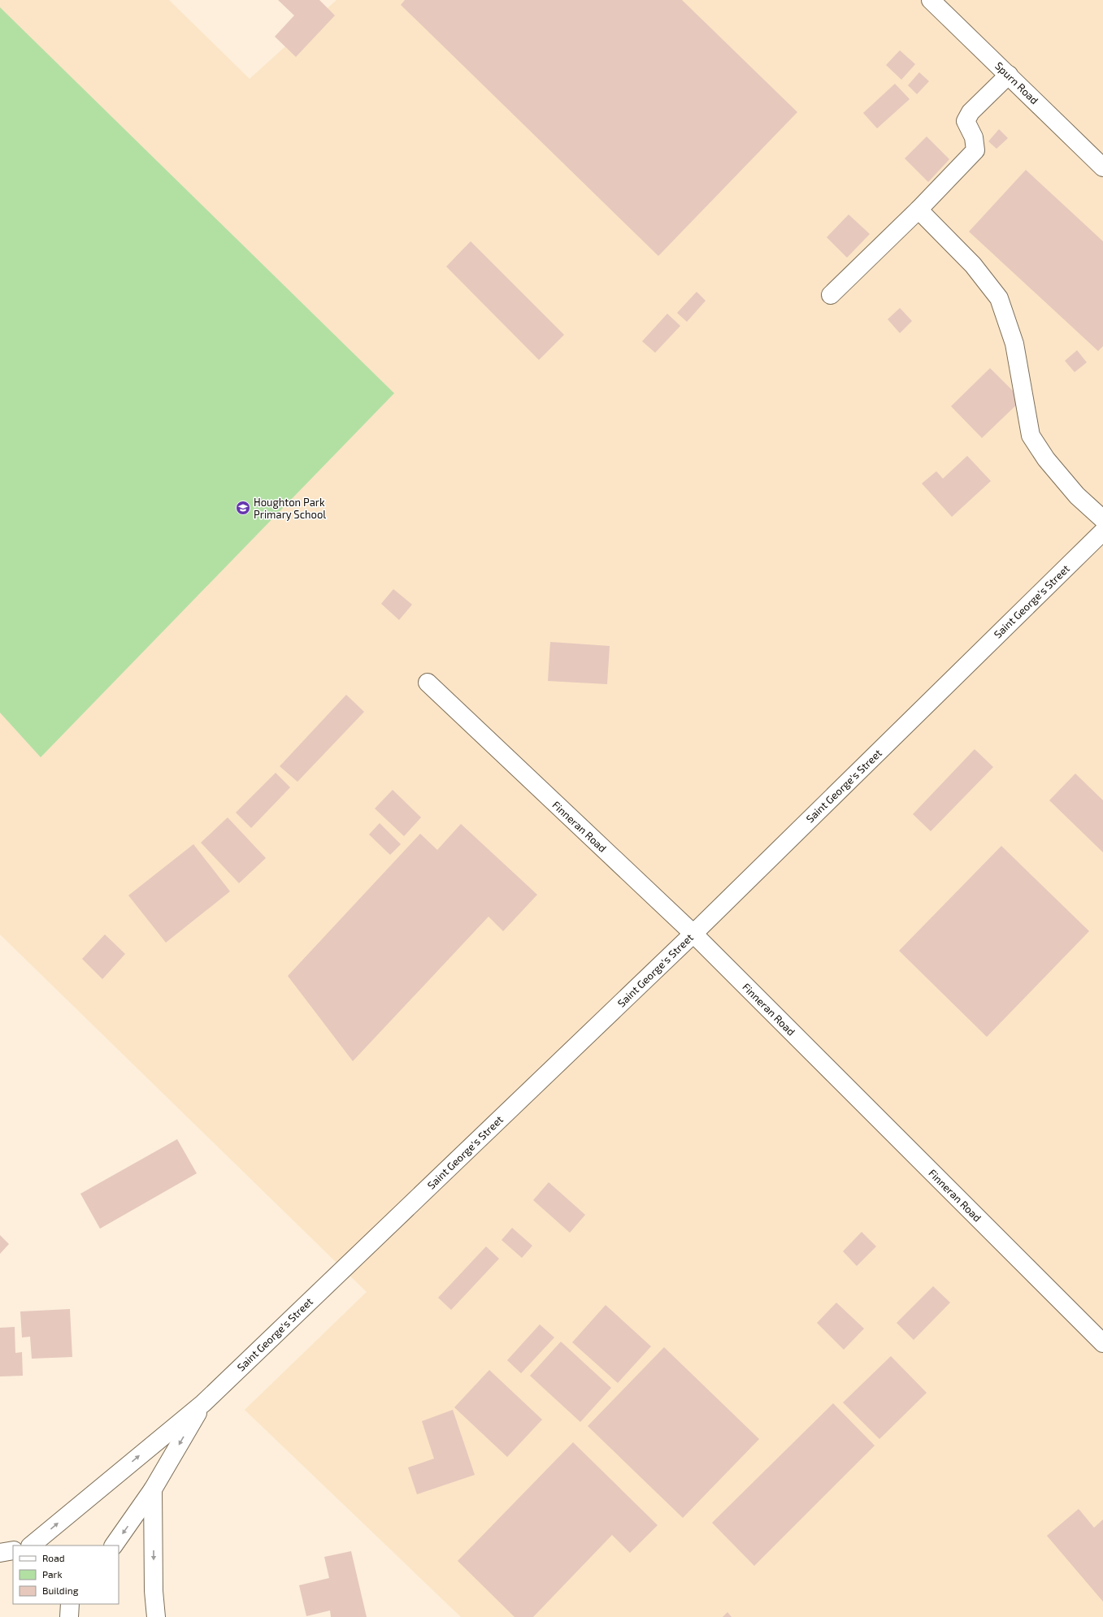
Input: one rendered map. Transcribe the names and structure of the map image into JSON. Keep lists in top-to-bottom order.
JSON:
{
  "streets": {
    "main road": ["Spurn Road", "Saint George's Street", "Finneran Road"]
  },
  "crossings": [
    ["Saint George's Street", "Finneran Road"]
  ],
  "places": {
    "school or university": ["Houghton Park Primary School"]
  },
  "legend": ["Road", "Park", "Building"]
}
